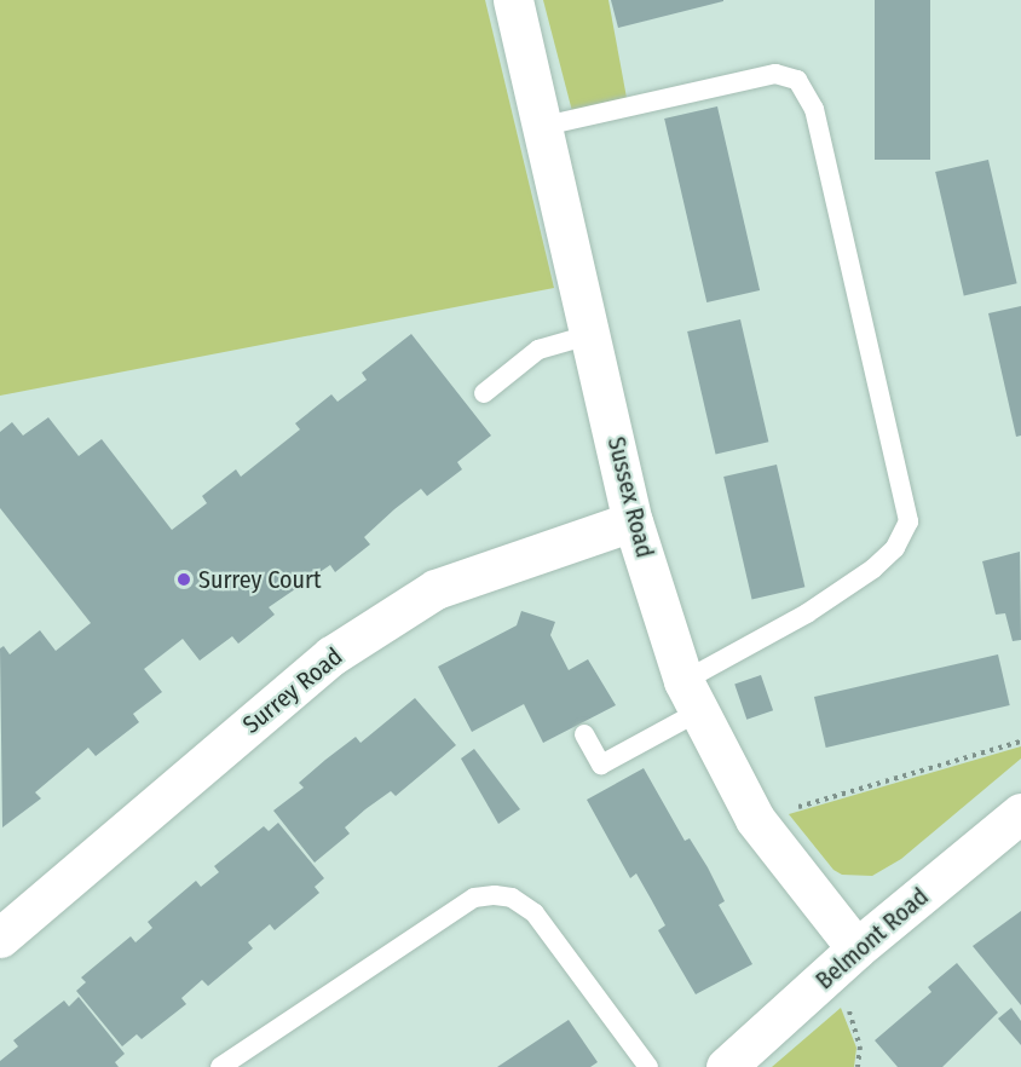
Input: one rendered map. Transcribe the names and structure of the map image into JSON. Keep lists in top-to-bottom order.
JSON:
{
  "streets": {
    "street": ["Sussex Road", "Surrey Road", "Belmont Road"]
  },
  "crossings": [
    ["Sussex Road", "Surrey Road"],
    ["Sussex Road", "Belmont Road"]
  ],
  "places": ["Surrey Court"]
}
